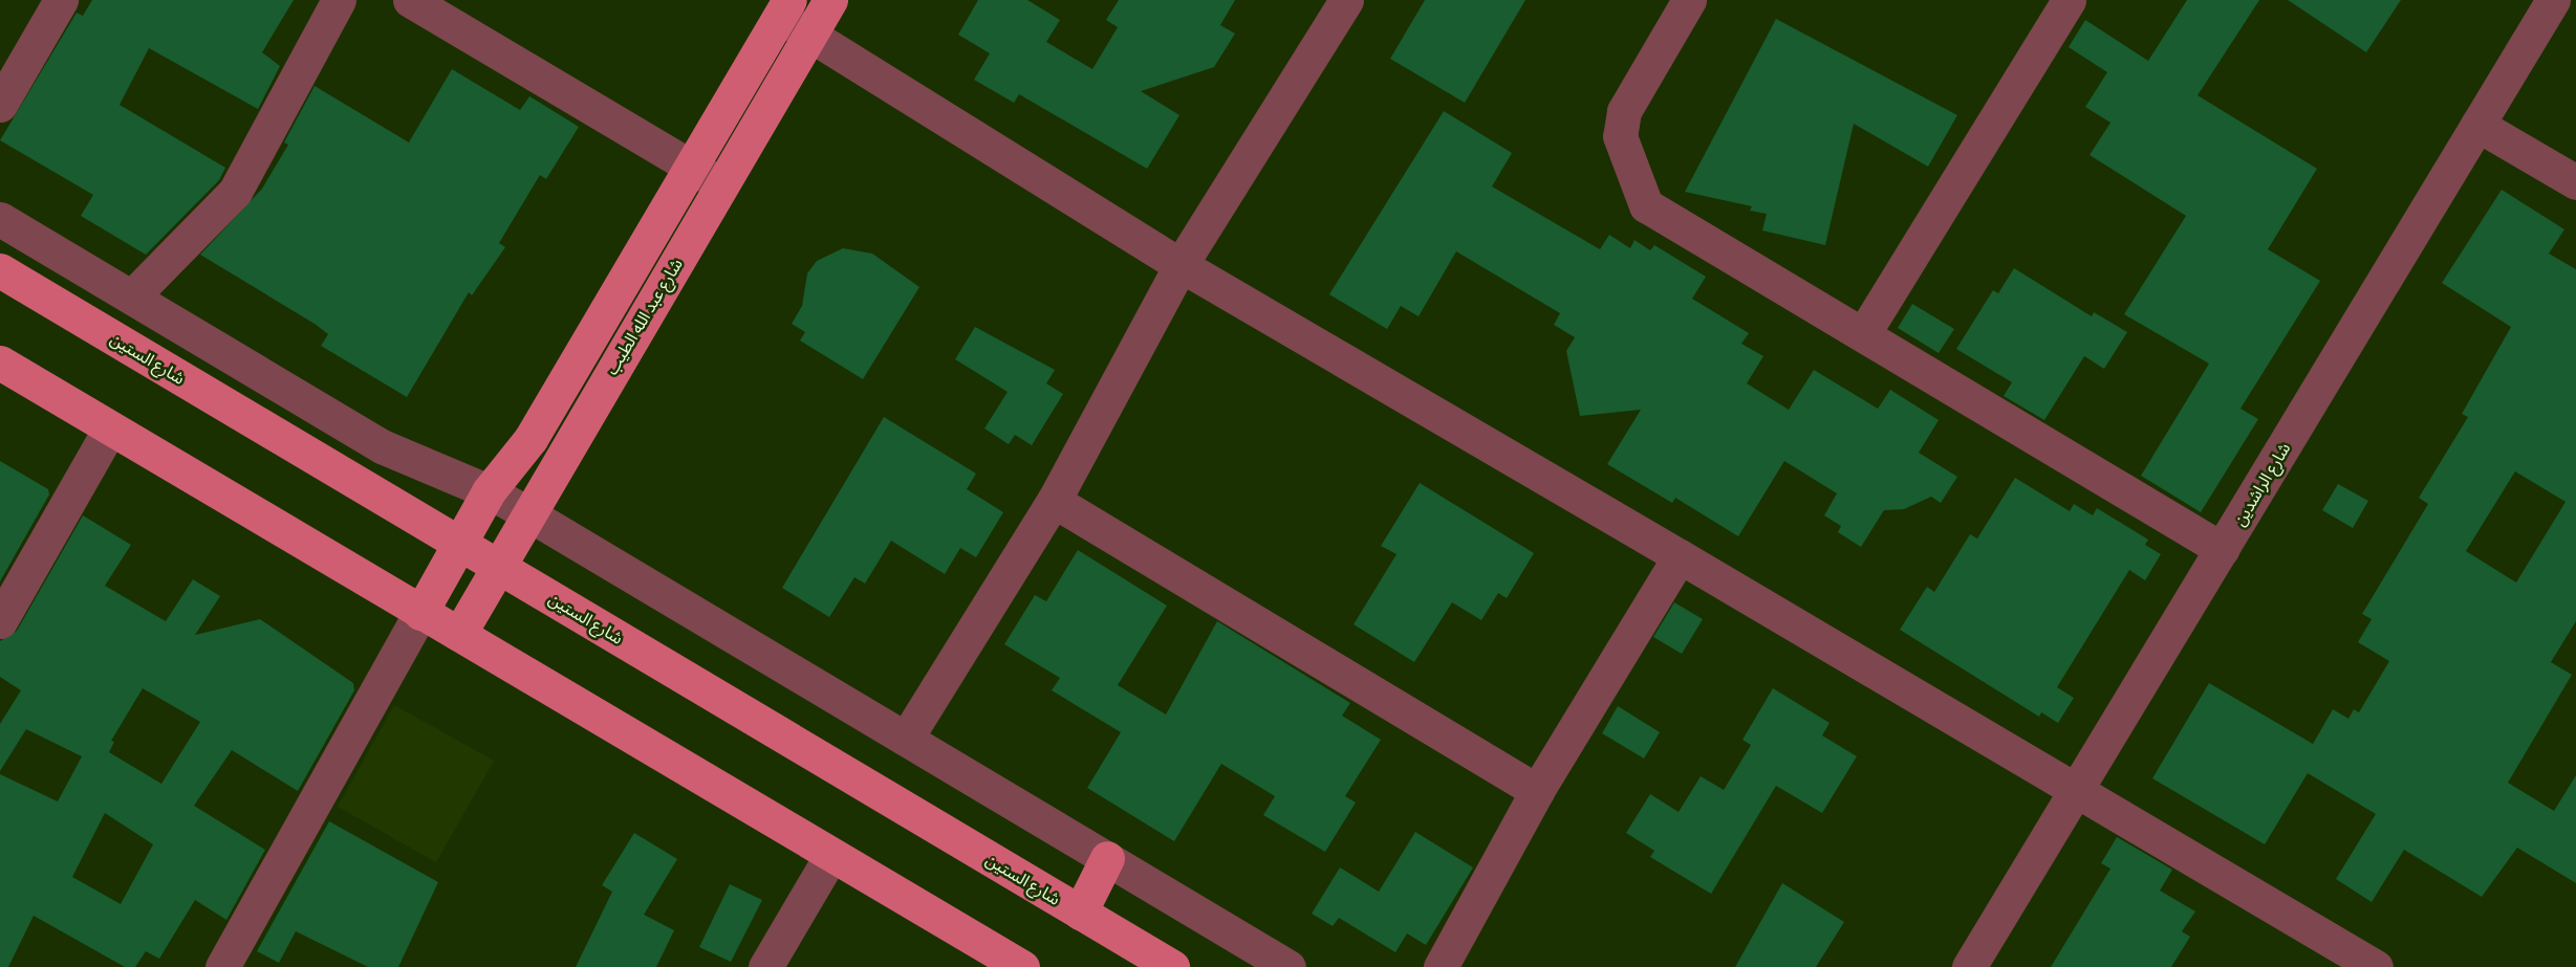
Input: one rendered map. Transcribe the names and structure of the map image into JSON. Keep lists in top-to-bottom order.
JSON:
{
  "streets": {
    "main road": ["شارع عبد الله الطيب", "شارع الستين"],
    "street": ["شارع الراشدين"]
  },
  "crossings": [
    ["شارع عبد الله الطيب", "شارع الستين"]
  ]
}
